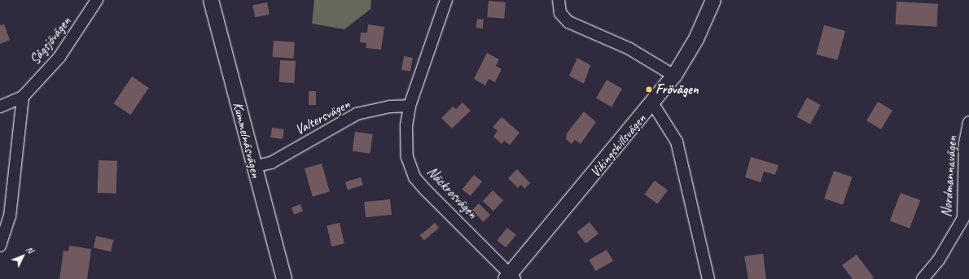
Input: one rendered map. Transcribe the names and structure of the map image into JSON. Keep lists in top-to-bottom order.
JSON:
{
  "streets": {
    "street": [
      "Sågsjövägen",
      "Valtersvägen",
      "Kummelnäsvägen",
      "Vikingshillsvägen",
      "Nordmannavägen",
      "Näckrosvägen"
    ]
  },
  "crossings": [
    ["Valtersvägen", "Kummelnäsvägen"],
    ["Valtersvägen", "Näckrosvägen"],
    ["Vikingshillsvägen", "Näckrosvägen"]
  ],
  "places": ["Frövägen"],
  "north": "top right"
}
